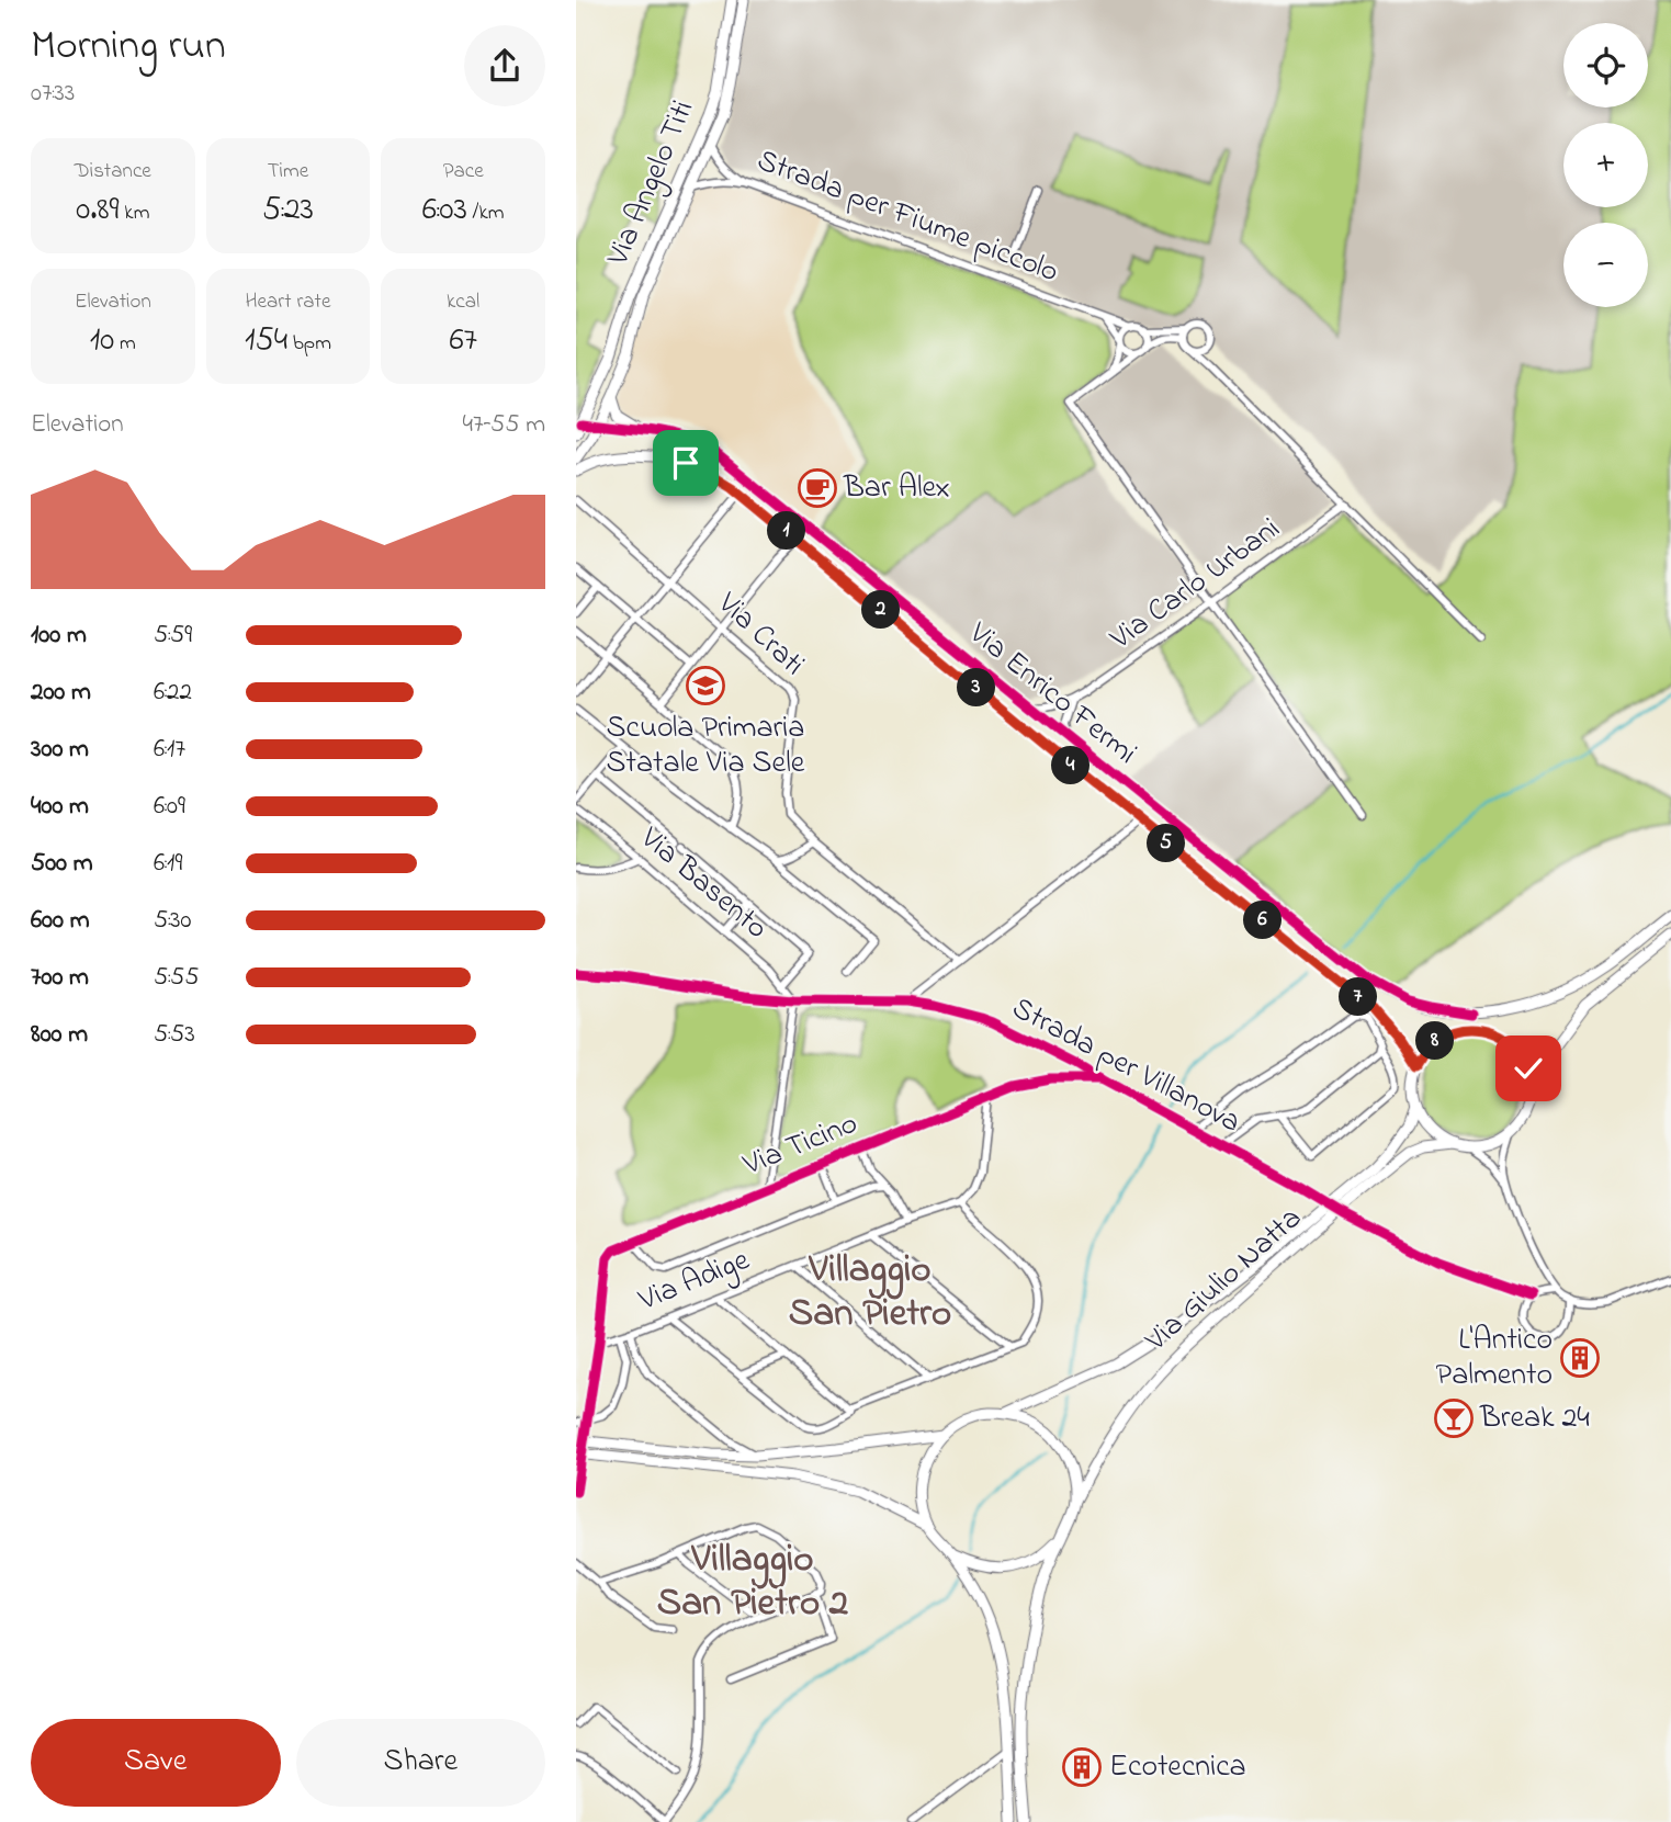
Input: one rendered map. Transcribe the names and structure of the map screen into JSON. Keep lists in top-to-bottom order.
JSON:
{
  "streets": {
    "main road": ["Via Angelo Titi", "Via Enrico Fermi", "Via Giulio Natta"],
    "street": [
      "Strada per Fiume piccolo",
      "Via Carlo Urbani",
      "Via Crati",
      "Via Basento",
      "Strada per Villanova",
      "Via Ticino",
      "Via Adige"
    ]
  },
  "crossings": [
    ["Via Angelo Titi", "Strada per Fiume piccolo"],
    ["Via Angelo Titi", "Via Enrico Fermi"],
    ["Via Carlo Urbani", "Via Enrico Fermi"],
    ["Via Enrico Fermi", "Via Giulio Natta"],
    ["Via Basento", "Strada per Villanova"],
    ["Strada per Villanova", "Via Ticino"],
    ["Via Ticino", "Via Adige"]
  ],
  "districts": ["Villaggio San Pietro", "Villaggio San Pietro 2"],
  "places": {
    "cafe": ["Bar Alex"],
    "school or university": ["Scuola Primaria Statale Via Sele"],
    "building": ["L'Antico Palmento", "Ecotecnica"],
    "bar": ["Break 24"]
  },
  "page": {
    "heading": ["Morning run", "07:33"],
    "map_buttons": ["+", "−"],
    "stats": [
      ["Distance", "0.89 km"],
      ["Time", "5:23"],
      ["Pace", "6:03 /km"],
      ["Elevation", "10 m"],
      ["Heart rate", "154 bpm"],
      ["kcal", "67"]
    ],
    "chart": ["Elevation", "47–55 m"],
    "pins": [
      "1",
      "2",
      "3",
      "4",
      "5",
      "6",
      "7",
      "8"
    ],
    "list": [
      {
        "name": "100 m",
        "note": "5:59"
      },
      {
        "name": "200 m",
        "note": "6:22"
      },
      {
        "name": "300 m",
        "note": "6:17"
      },
      {
        "name": "400 m",
        "note": "6:09"
      },
      {
        "name": "500 m",
        "note": "6:19"
      },
      {
        "name": "600 m",
        "note": "5:30"
      },
      {
        "name": "700 m",
        "note": "5:55"
      },
      {
        "name": "800 m",
        "note": "5:53"
      }
    ],
    "buttons": ["Save", "Share"]
  }
}
